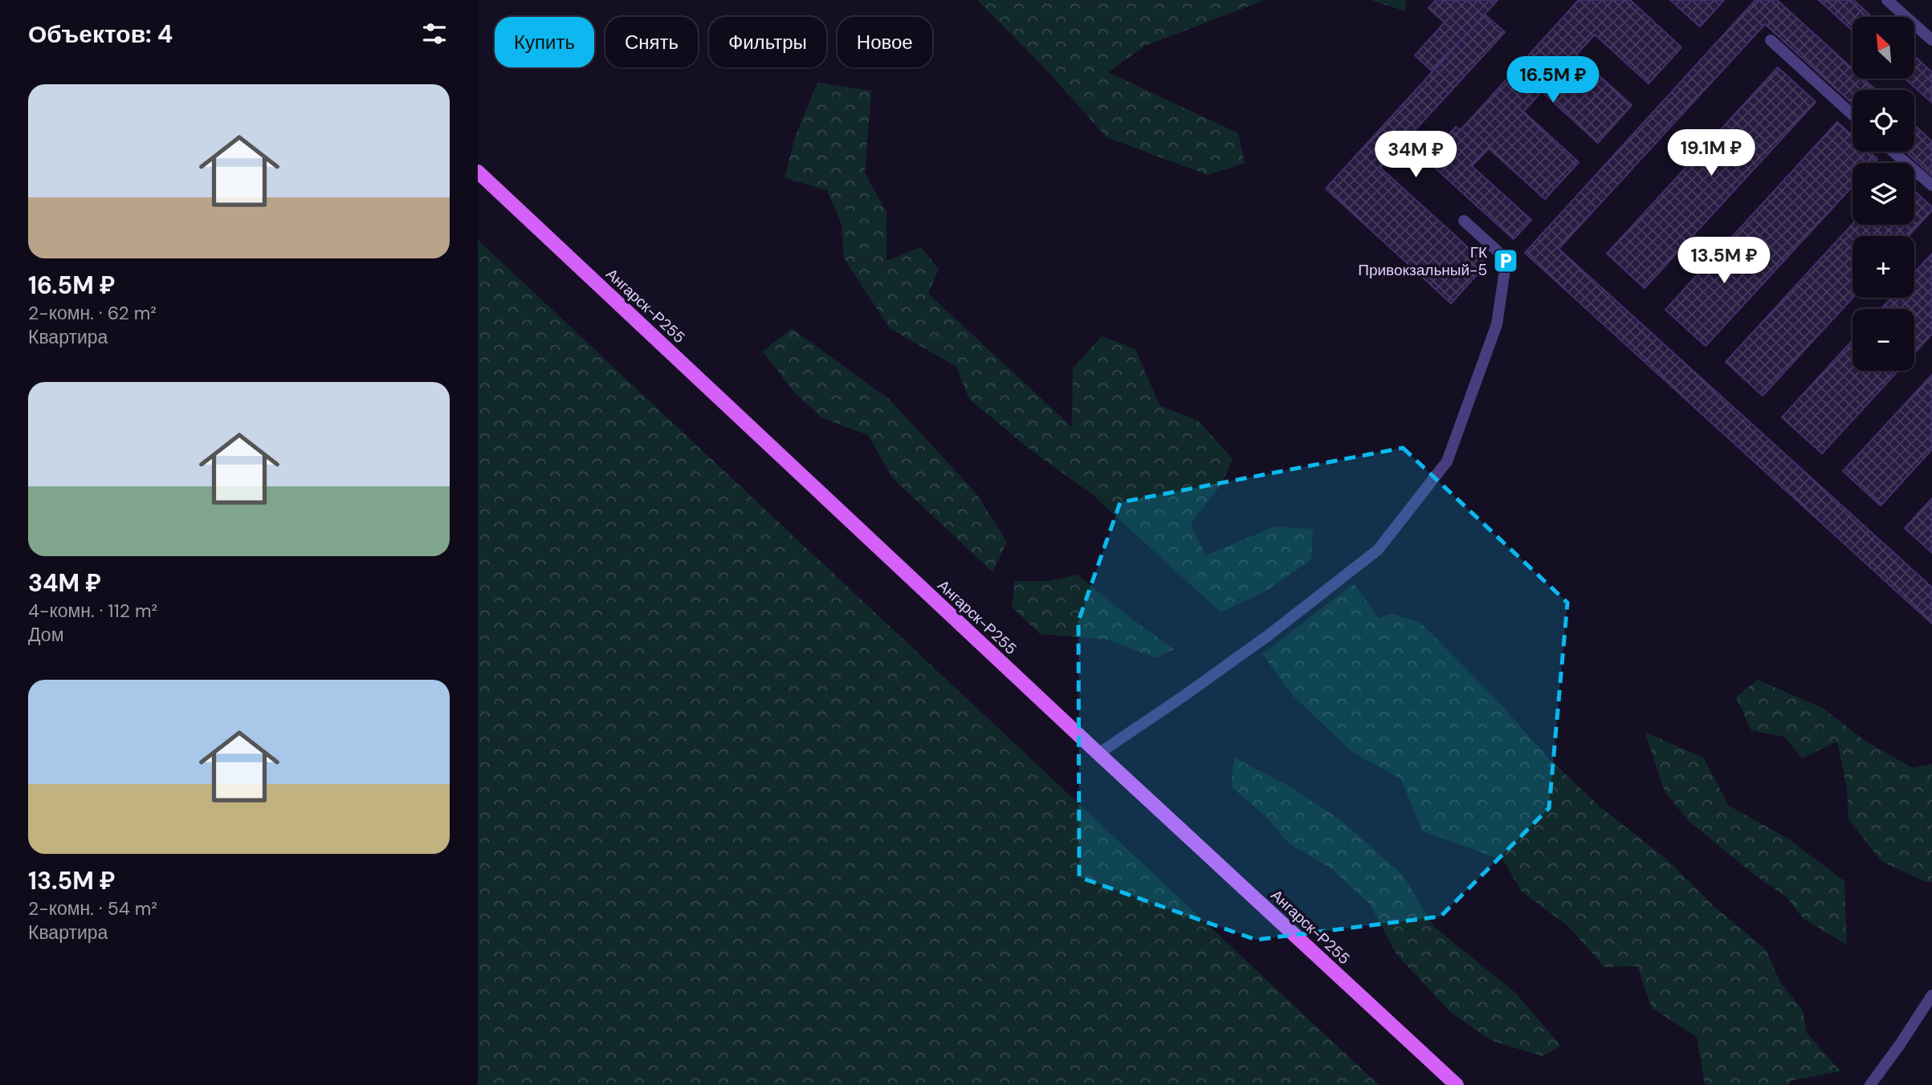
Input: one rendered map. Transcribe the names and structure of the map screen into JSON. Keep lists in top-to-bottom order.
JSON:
{
  "streets": {
    "main road": ["Ангарск-Р255"]
  },
  "places": {
    "parking": ["ГК Привокзальный-5"]
  },
  "north": "top left",
  "page": {
    "heading": "Объектов: 4",
    "map_buttons": ["+", "−"],
    "chip": [
      "Купить",
      "Снять",
      "Фильтры",
      "Новое"
    ],
    "price": [
      "16.5M ₽",
      "19.1M ₽",
      "34M ₽",
      "13.5M ₽"
    ],
    "list": [
      {
        "name": "16.5M ₽",
        "note": "2-комн. · 62 m² · Квартира"
      },
      {
        "name": "34M ₽",
        "note": "4-комн. · 112 m² · Дом"
      },
      {
        "name": "13.5M ₽",
        "note": "2-комн. · 54 m² · Квартира"
      }
    ]
  }
}
